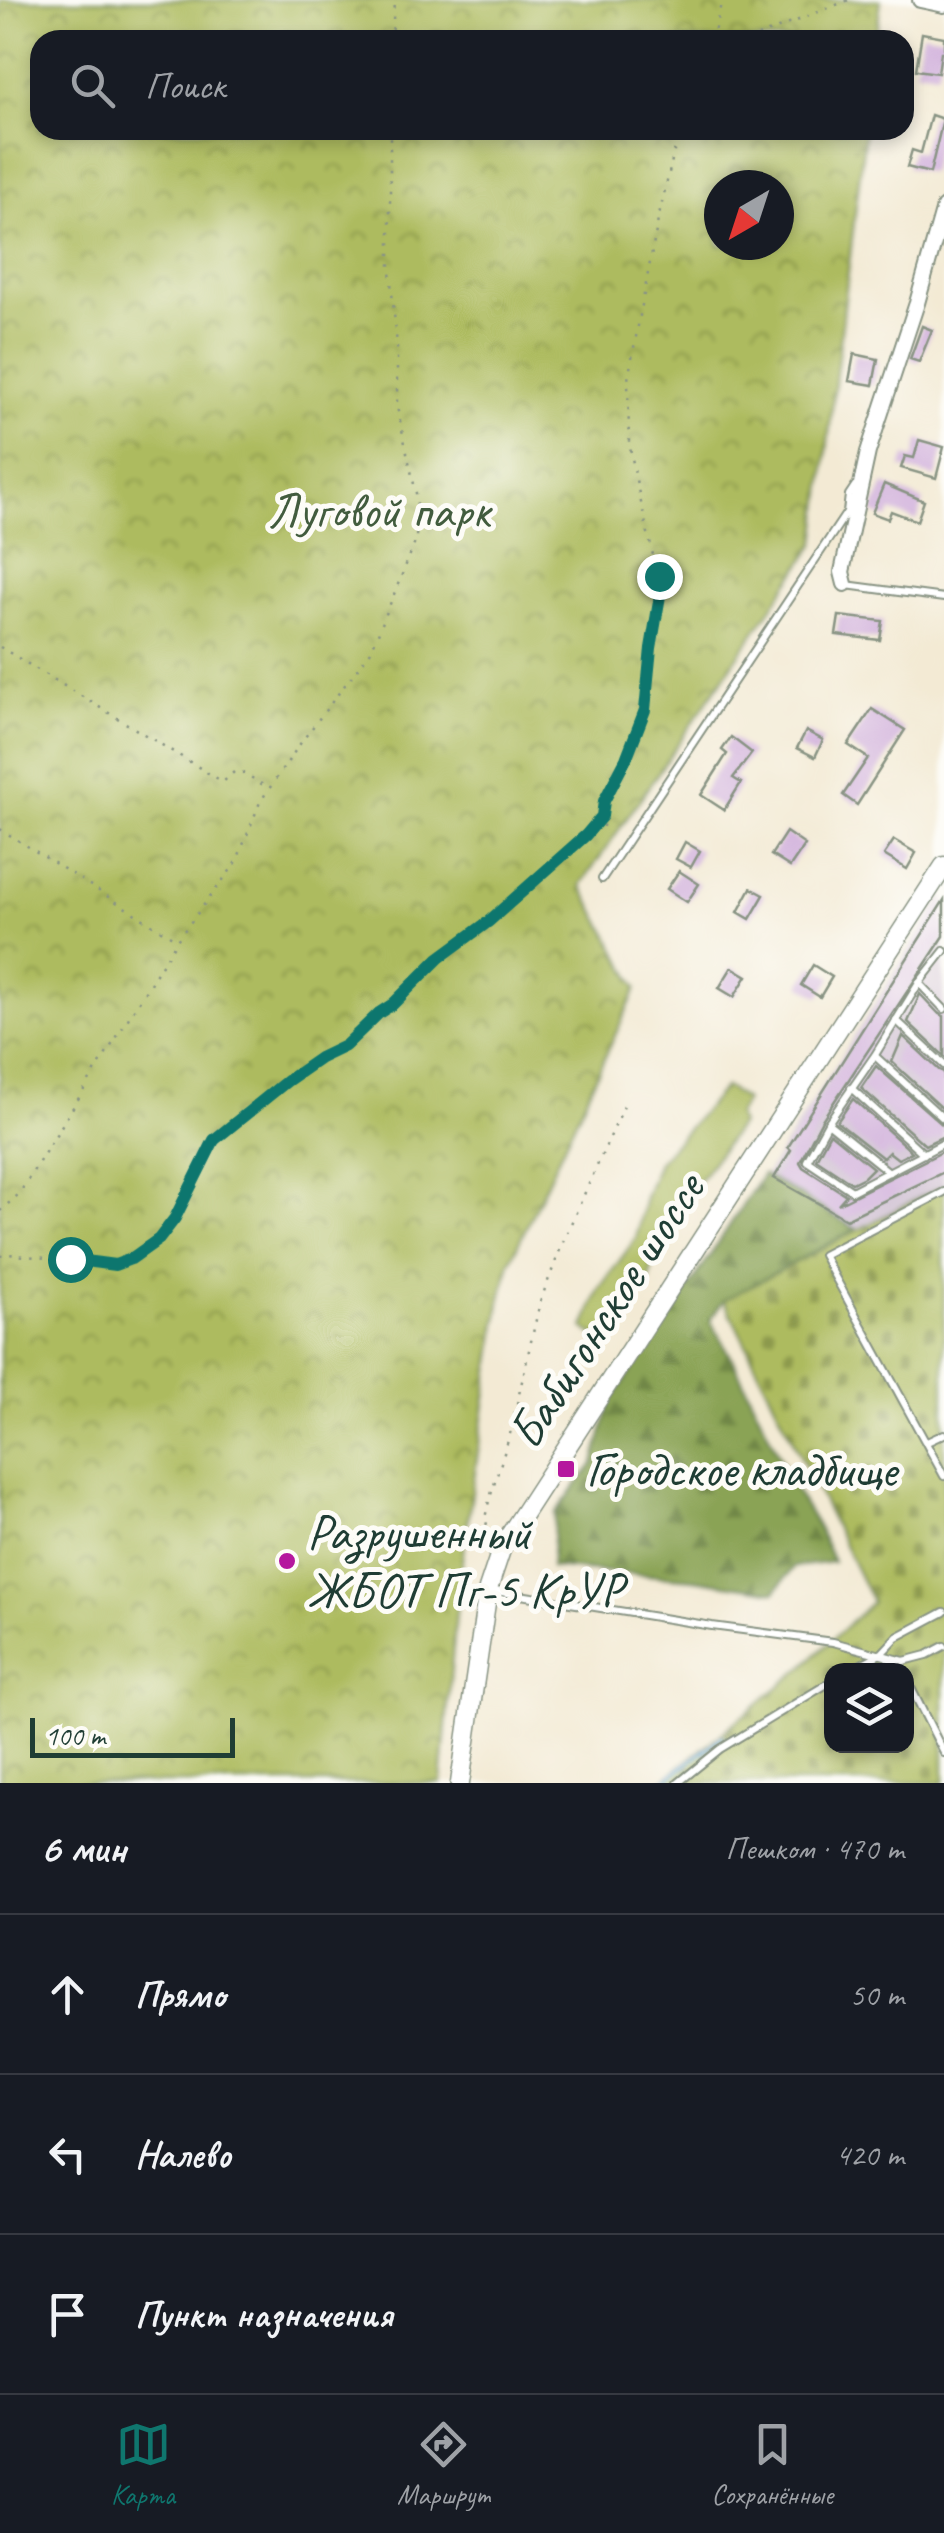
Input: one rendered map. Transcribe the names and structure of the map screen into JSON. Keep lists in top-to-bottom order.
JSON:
{
  "streets": {
    "street": ["Бабигонское шоссе"]
  },
  "parks": ["Луговой парк"],
  "places": {
    "transit": ["Городское кладбище"],
    "other": ["Разрушенный ЖБОТ Пг-5 КрУР"]
  },
  "scale_bar": "100 m",
  "north": "bottom left",
  "page": {
    "search": "Поиск",
    "scale": "100 m",
    "heading": ["6 мин", "Пешком · 470 m"],
    "list": [
      ["Прямо", "50 m"],
      ["Налево", "420 m"],
      "Пункт назначения"
    ],
    "nav": ["Карта", "Маршрут", "Сохранённые"]
  }
}
